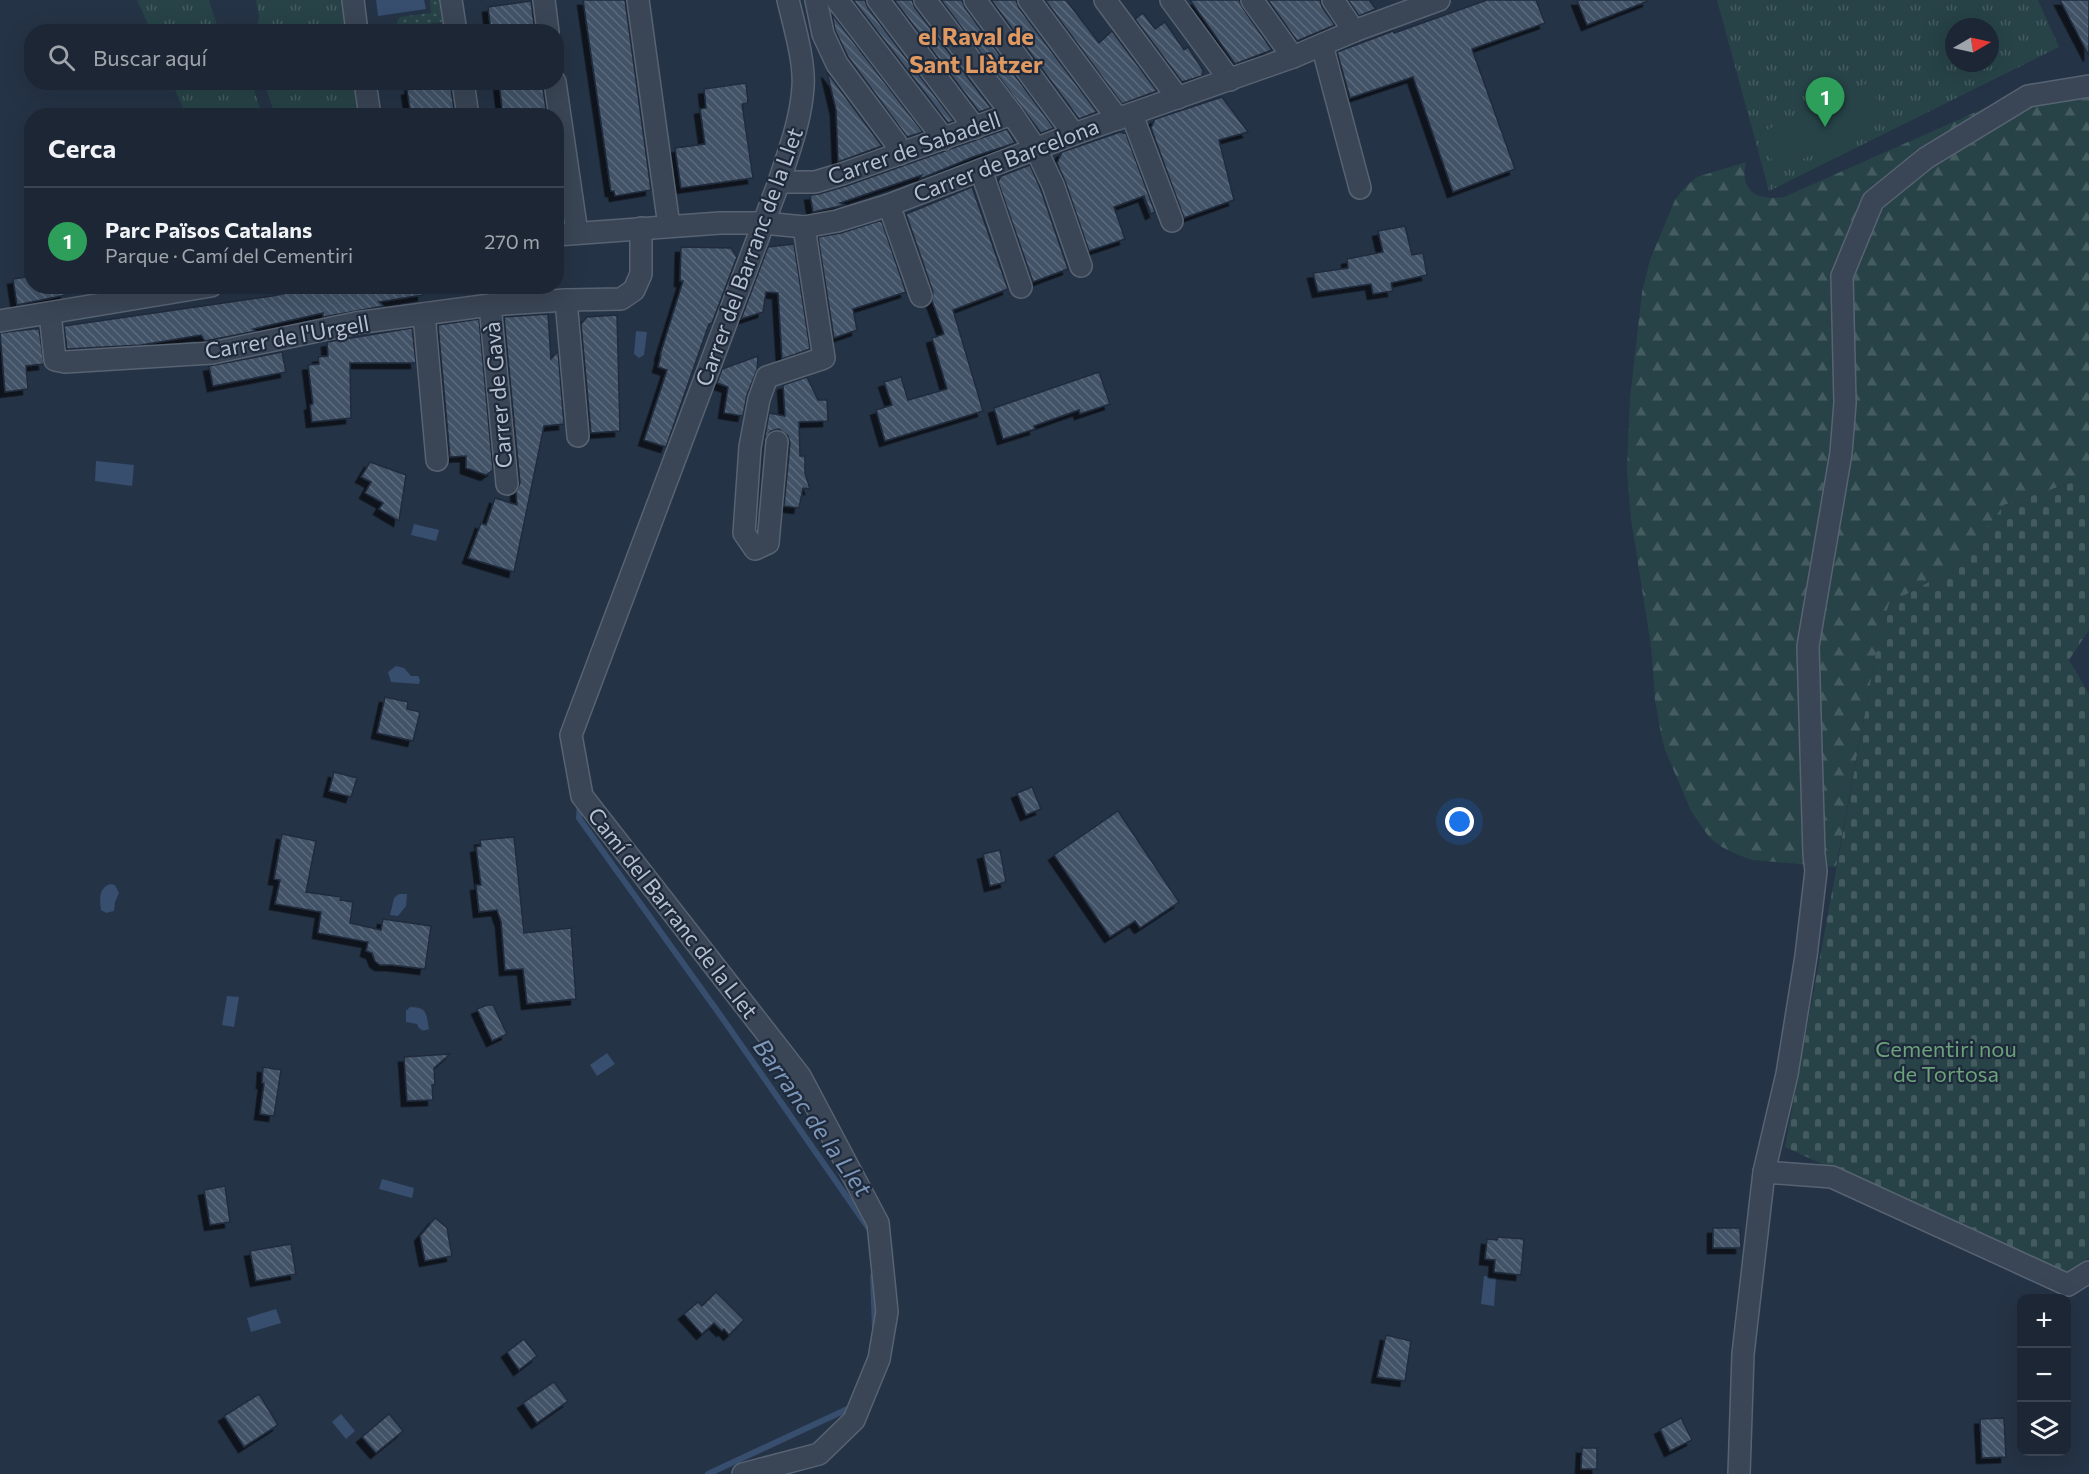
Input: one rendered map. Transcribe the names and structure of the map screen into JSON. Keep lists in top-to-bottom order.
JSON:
{
  "streets": {
    "street": [
      "Carrer de Sabadell",
      "Carrer de Barcelona",
      "Carrer del Barranc de la Llet",
      "Carrer de l'Urgell",
      "Carrer de Gavà",
      "Camí del Barranc de la Llet"
    ]
  },
  "crossings": [
    ["Carrer de Sabadell", "Carrer del Barranc de la Llet"],
    ["Carrer de Barcelona", "Carrer del Barranc de la Llet"],
    ["Carrer de Barcelona", "Carrer de l'Urgell"],
    ["Carrer del Barranc de la Llet", "Camí del Barranc de la Llet"],
    ["Carrer de l'Urgell", "Carrer de Gavà"]
  ],
  "districts": ["el Raval de Sant Llàtzer"],
  "water": ["Barranc de la Llet"],
  "parks": ["Cementiri nou de Tortosa"],
  "north": "right",
  "page": {
    "search": "Buscar aquí",
    "pins": "1",
    "heading": "Cerca",
    "list": [
      {
        "mark": "1",
        "name": "Parc Països Catalans",
        "note": "Parque · Camí del Cementiri",
        "value": "270 m"
      }
    ],
    "map_buttons": ["+", "−"]
  }
}
